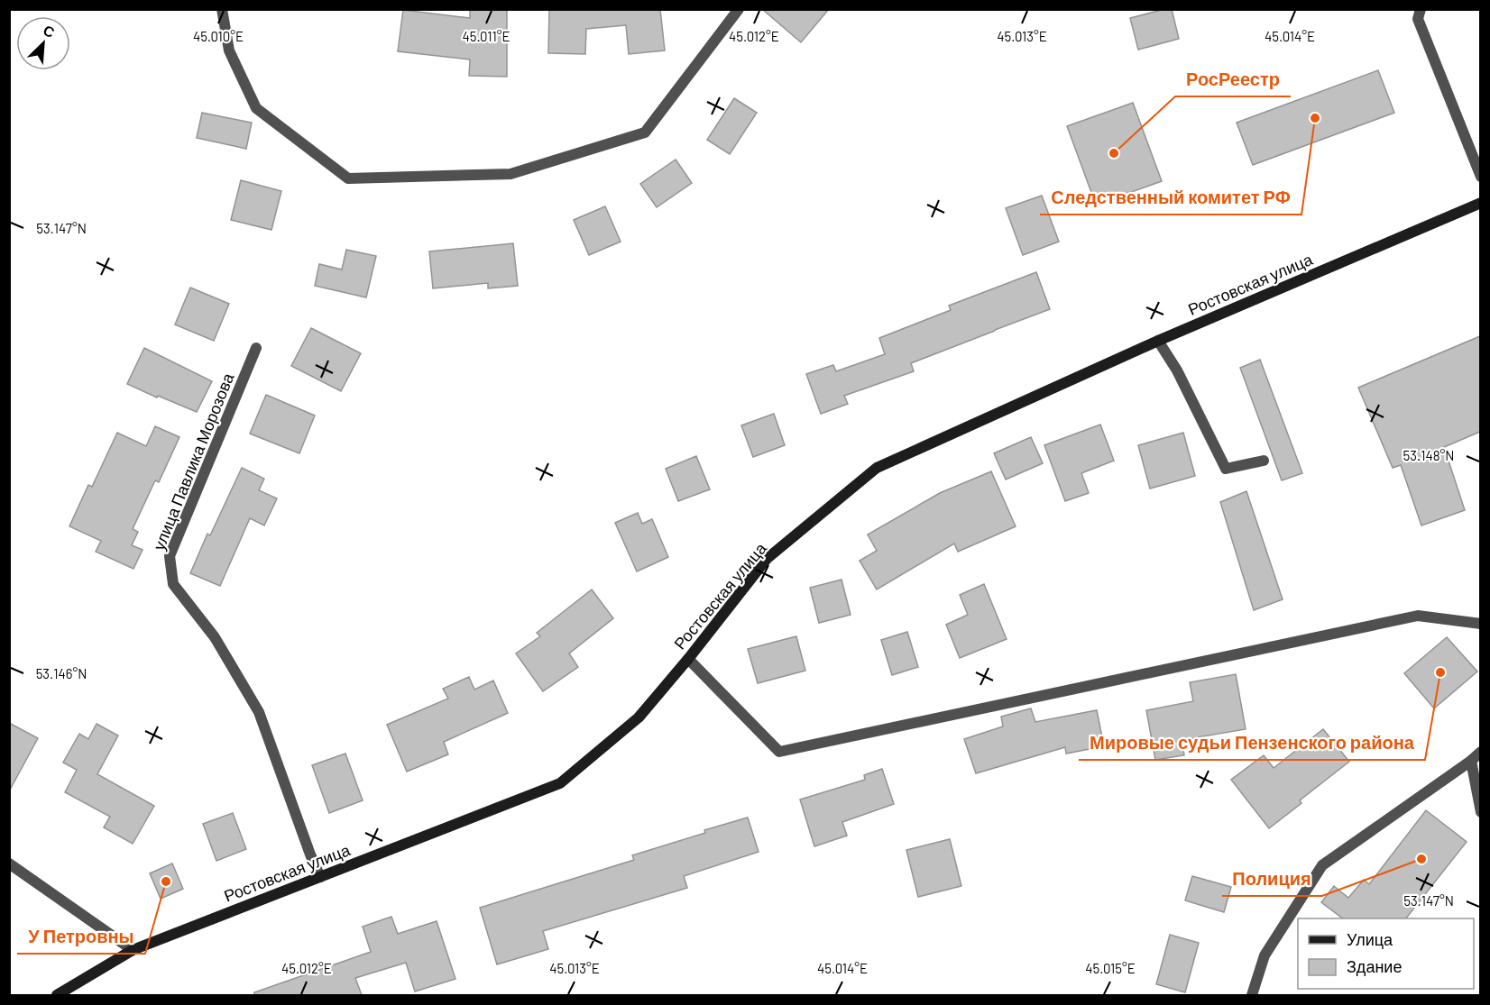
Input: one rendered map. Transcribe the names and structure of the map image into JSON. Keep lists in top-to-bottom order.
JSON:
{
  "streets": {
    "street": ["Ростовская улица", "улица Павлика Морозова"]
  },
  "crossings": [
    ["Ростовская улица", "улица Павлика Морозова"]
  ],
  "places": [
    "Следственный комитет РФ",
    "РосРеестр",
    "Мировые судьи Пензенского района",
    "Полиция",
    "У Петровны"
  ],
  "legend": ["Улица", "Здание"],
  "north": "top right",
  "coordinates": [
    "45.010°E",
    "45.011°E",
    "45.012°E",
    "45.013°E",
    "45.014°E",
    "53.147°N",
    "53.148°N",
    "53.146°N",
    "45.015°E"
  ]
}
